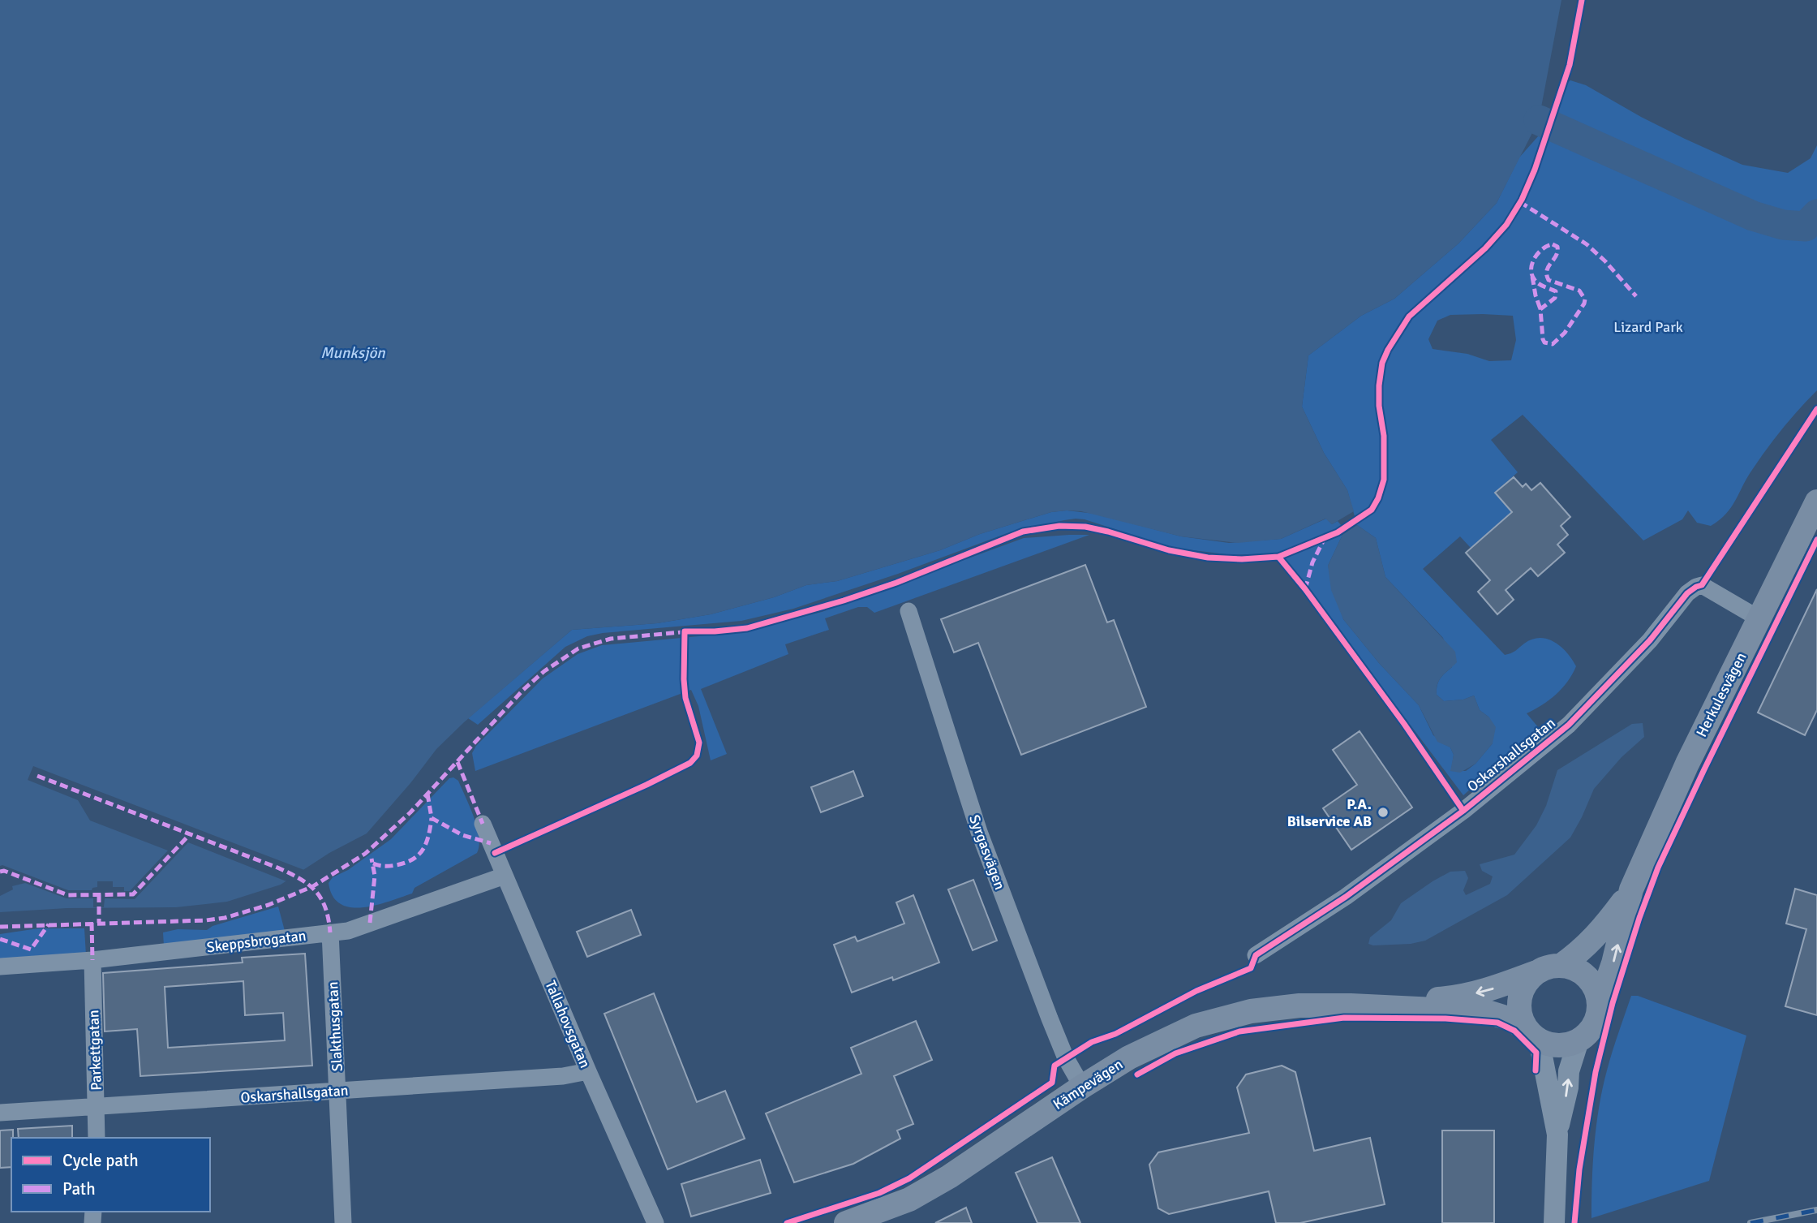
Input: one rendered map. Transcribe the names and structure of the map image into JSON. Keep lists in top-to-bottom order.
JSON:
{
  "streets": {
    "main road": ["Herkulesvägen", "Kämpevägen"],
    "street": [
      "Oskarshallsgatan",
      "Syrgasvägen",
      "Skeppsbrogatan",
      "Tallahovsgatan",
      "Slakthusgatan",
      "Parkettgatan"
    ]
  },
  "crossings": [
    ["Herkulesvägen", "Oskarshallsgatan"],
    ["Herkulesvägen", "Kämpevägen"],
    ["Oskarshallsgatan", "Tallahovsgatan"],
    ["Oskarshallsgatan", "Slakthusgatan"],
    ["Oskarshallsgatan", "Parkettgatan"],
    ["Syrgasvägen", "Kämpevägen"],
    ["Skeppsbrogatan", "Tallahovsgatan"],
    ["Skeppsbrogatan", "Slakthusgatan"],
    ["Skeppsbrogatan", "Parkettgatan"]
  ],
  "water": ["Munksjön"],
  "parks": ["Lizard Park"],
  "places": ["P.A. Bilservice AB"],
  "legend": ["Cycle path", "Path"]
}
